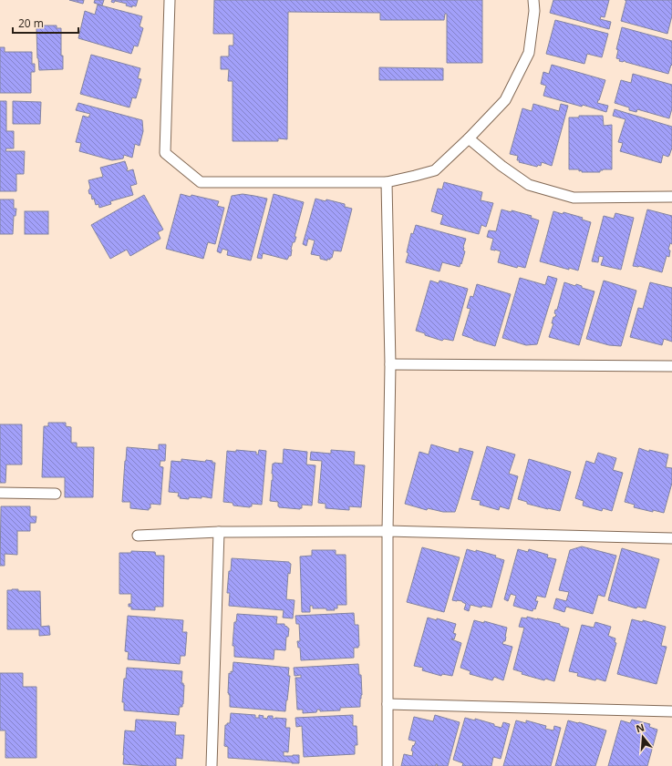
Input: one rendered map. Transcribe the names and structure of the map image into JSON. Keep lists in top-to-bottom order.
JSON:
{
  "scale_bar": "20 m",
  "north": "top"
}
